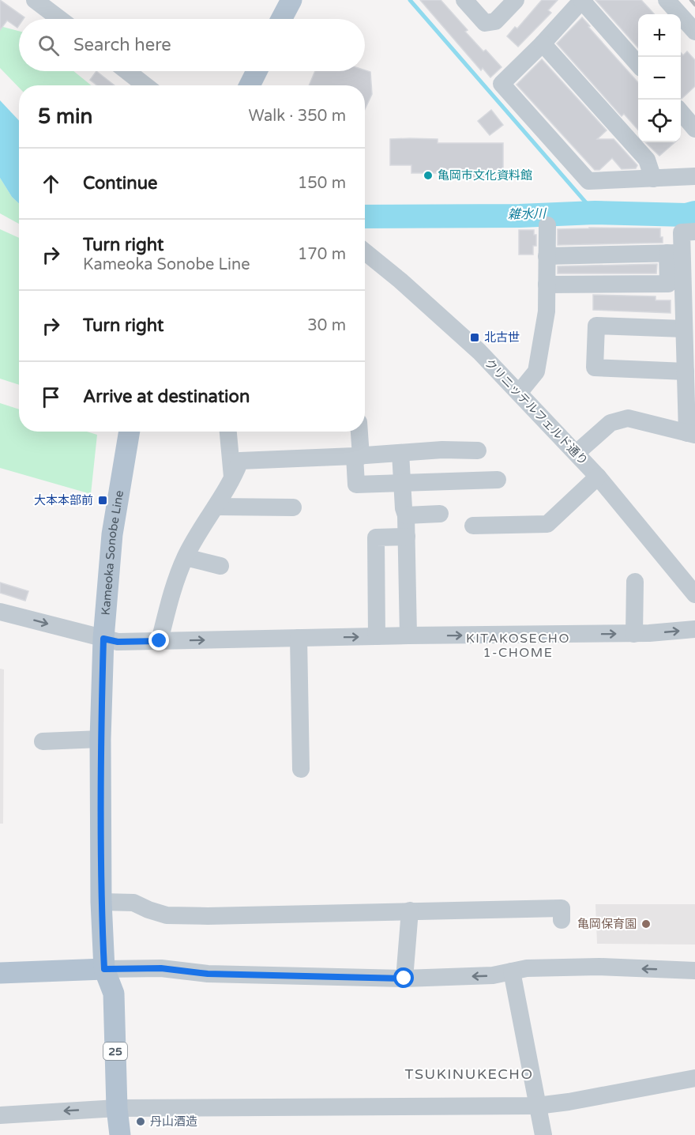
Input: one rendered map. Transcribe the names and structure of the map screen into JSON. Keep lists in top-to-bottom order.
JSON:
{
  "streets": {
    "main road": ["Kameoka Sonobe Line", "25"],
    "street": ["クリニッテルフェルド通り"]
  },
  "districts": ["KITAKOSECHO 1-CHOME", "TSUKINUKECHO"],
  "water": ["雑水川"],
  "places": {
    "other": ["亀岡市文化資料館", "亀岡保育園", "丹山酒造"],
    "transit": ["北古世", "大本本部前"]
  },
  "page": {
    "map_buttons": ["+", "−"],
    "search": "Search here",
    "heading": ["5 min", "Walk · 350 m"],
    "list": [
      ["Continue", "150 m"],
      ["Turn right", "Kameoka Sonobe Line", "170 m"],
      ["Turn right", "30 m"],
      "Arrive at destination"
    ]
  }
}
